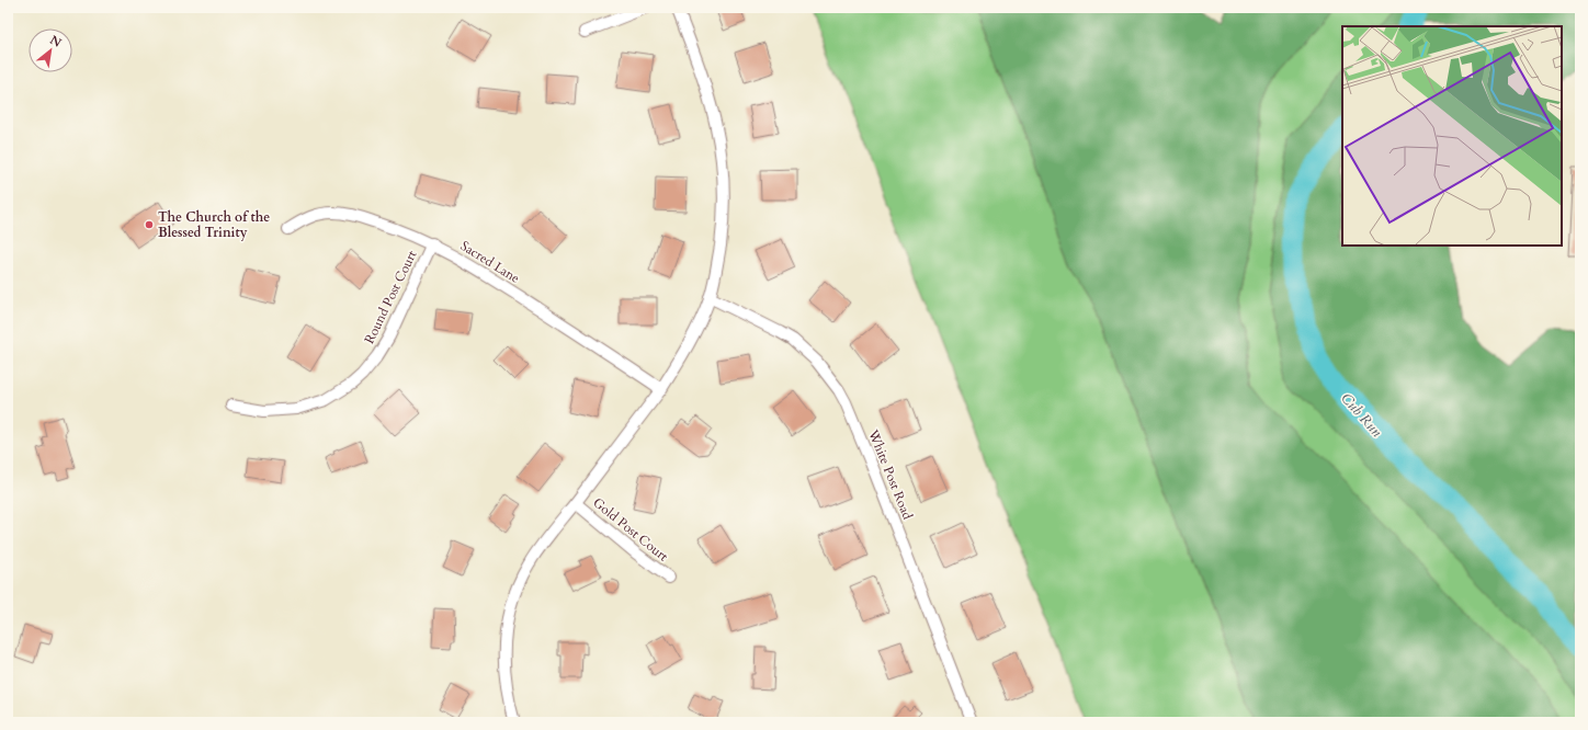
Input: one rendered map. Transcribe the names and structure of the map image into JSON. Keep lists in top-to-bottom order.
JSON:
{
  "streets": {
    "street": [
      "Sacred Lane",
      "Round Post Court",
      "White Post Road",
      "Gold Post Court"
    ]
  },
  "crossings": [
    ["Sacred Lane", "Round Post Court"]
  ],
  "water": ["Cub Run"],
  "places": ["The Church of the Blessed Trinity"],
  "north": "top right"
}
